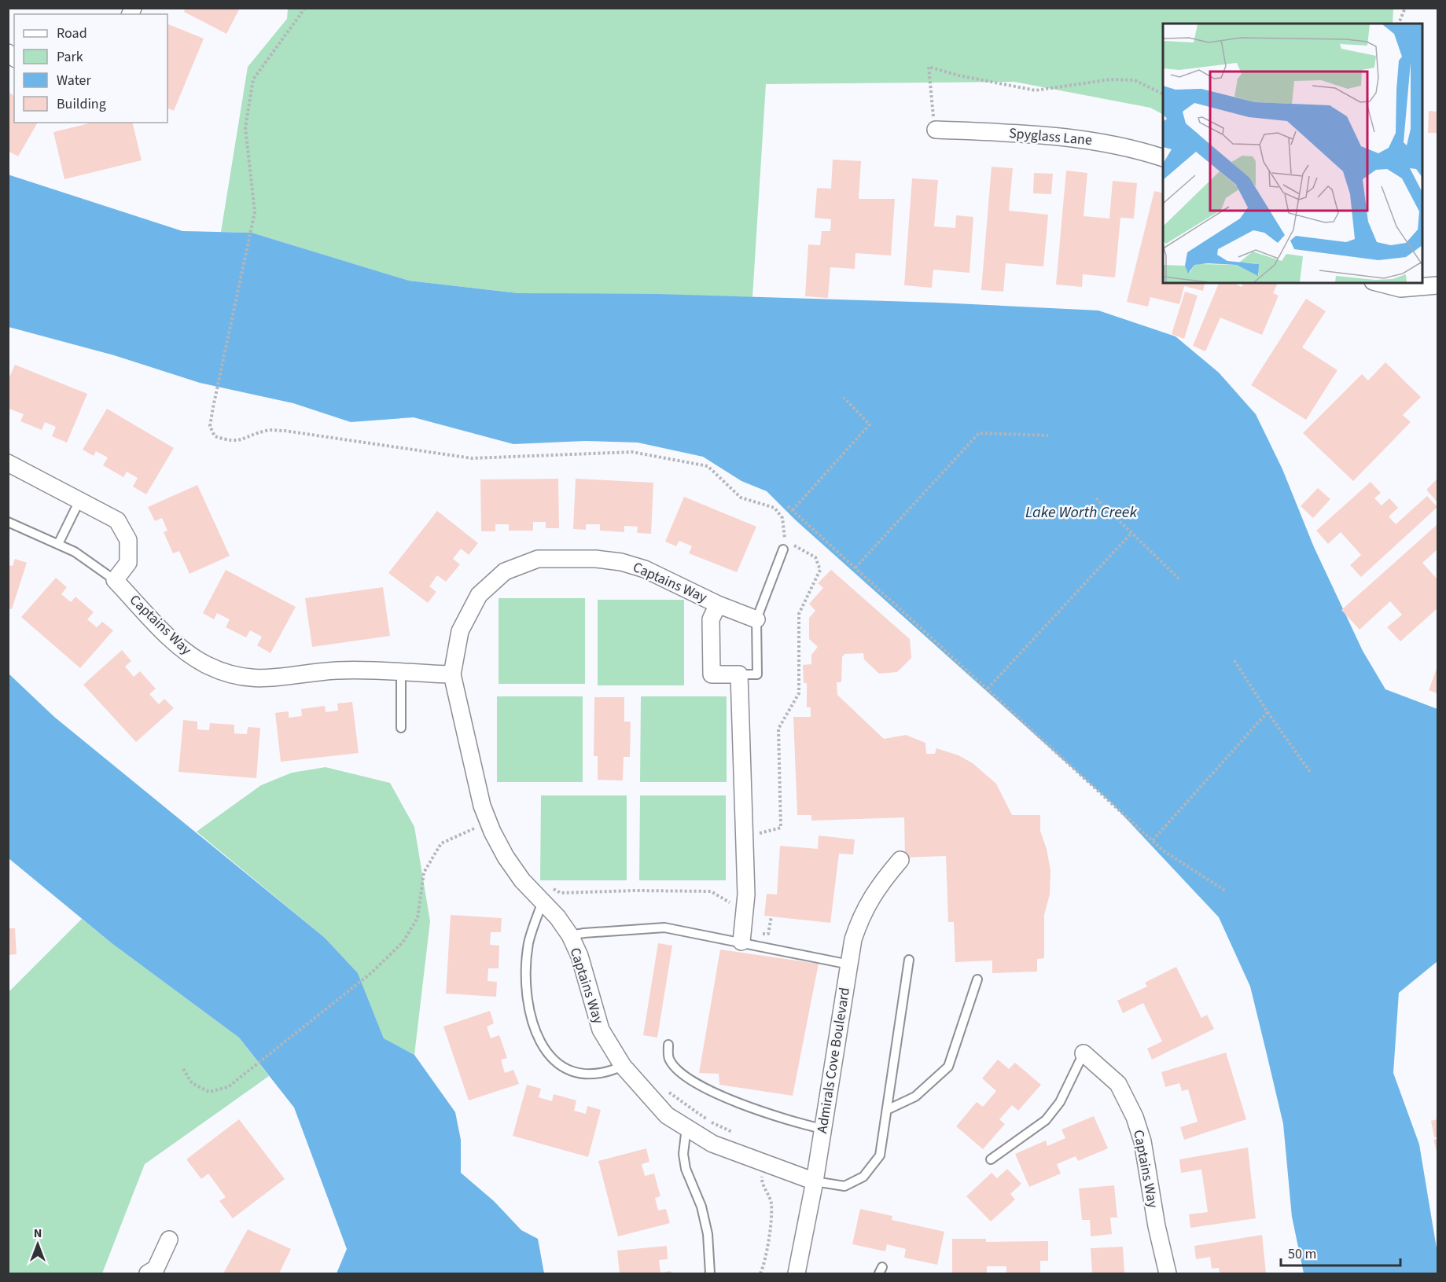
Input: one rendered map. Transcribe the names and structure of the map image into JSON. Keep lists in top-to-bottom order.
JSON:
{
  "streets": {
    "street": ["Spyglass Lane", "Captains Way", "Admirals Cove Boulevard"]
  },
  "crossings": [
    ["Captains Way", "Admirals Cove Boulevard"]
  ],
  "water": ["Lake Worth Creek"],
  "legend": [
    "Road",
    "Park",
    "Water",
    "Building"
  ],
  "scale_bar": "50 m",
  "north": "top"
}
